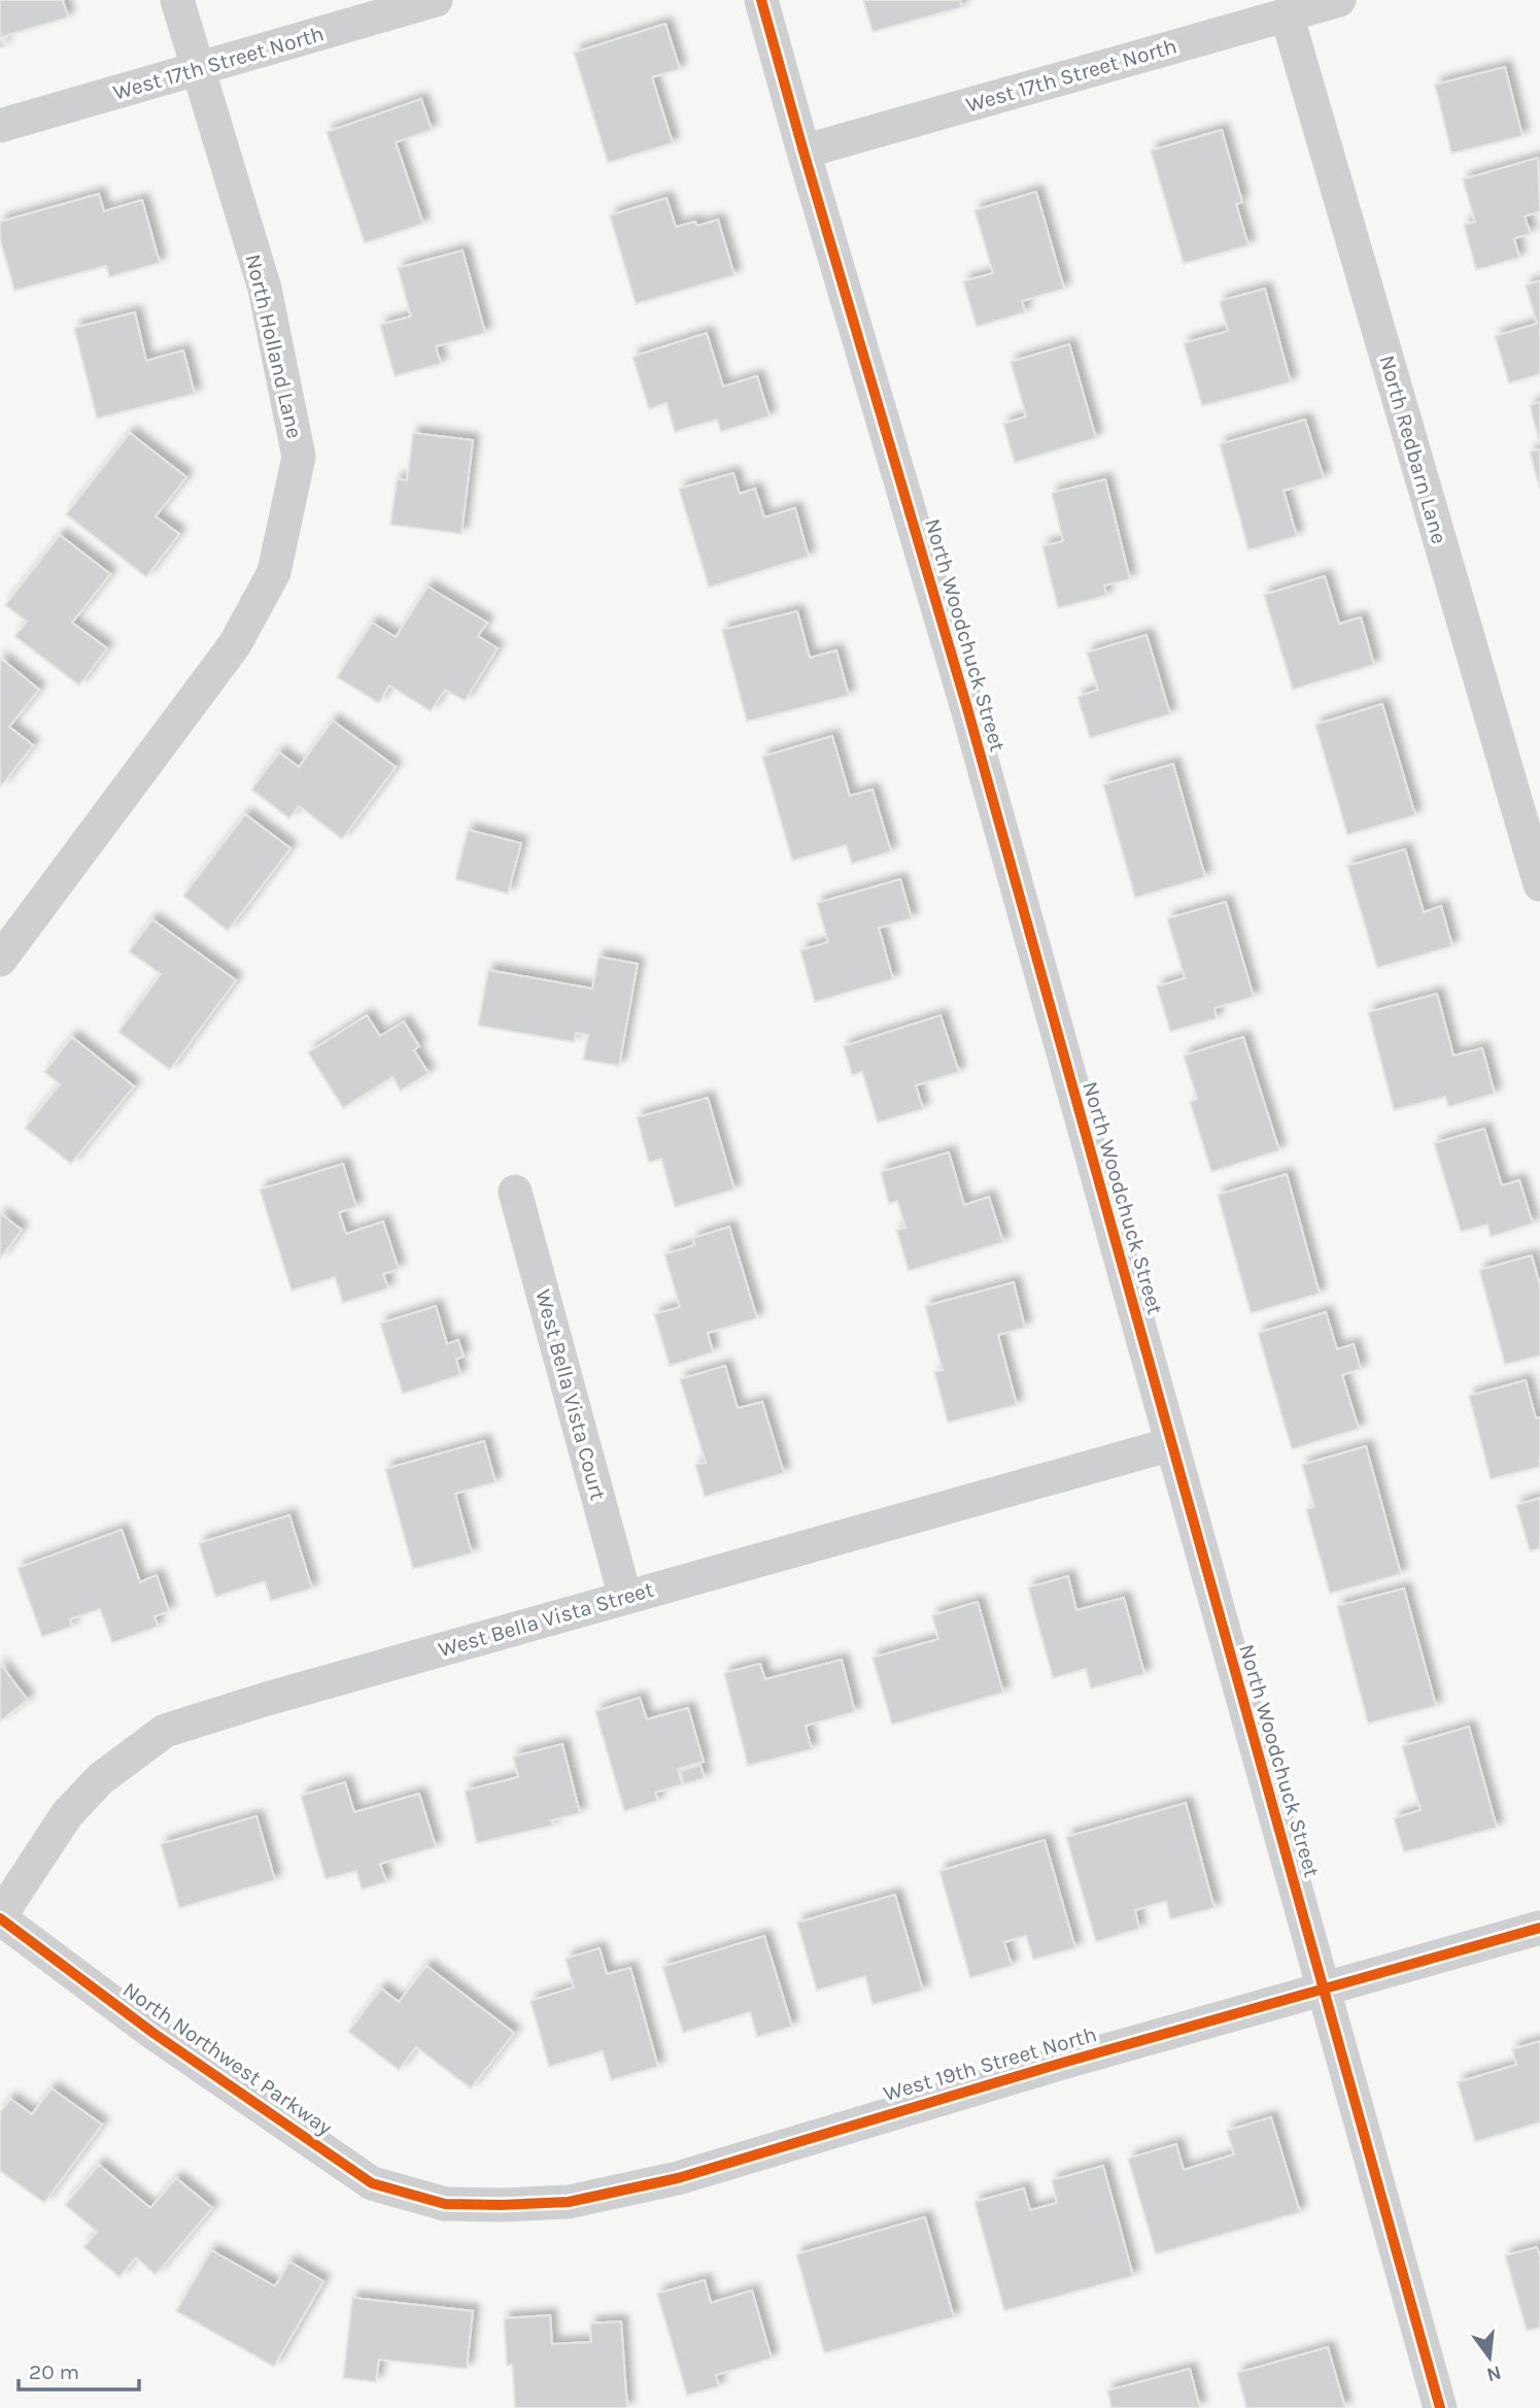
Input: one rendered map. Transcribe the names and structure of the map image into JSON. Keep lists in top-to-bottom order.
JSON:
{
  "streets": {
    "street": [
      "West 17th Street North",
      "North Holland Lane",
      "North Redbarn Lane",
      "North Woodchuck Street",
      "West Bella Vista Court",
      "West Bella Vista Street",
      "North Northwest Parkway",
      "West 19th Street North"
    ]
  },
  "crossings": [
    ["West 17th Street North", "North Holland Lane"],
    ["West 17th Street North", "North Redbarn Lane"],
    ["West 17th Street North", "North Woodchuck Street"],
    ["North Woodchuck Street", "West Bella Vista Street"],
    ["North Woodchuck Street", "West 19th Street North"],
    ["West Bella Vista Court", "West Bella Vista Street"],
    ["West Bella Vista Street", "North Northwest Parkway"],
    ["North Northwest Parkway", "West 19th Street North"]
  ],
  "scale_bar": "20 m",
  "north": "bottom"
}
